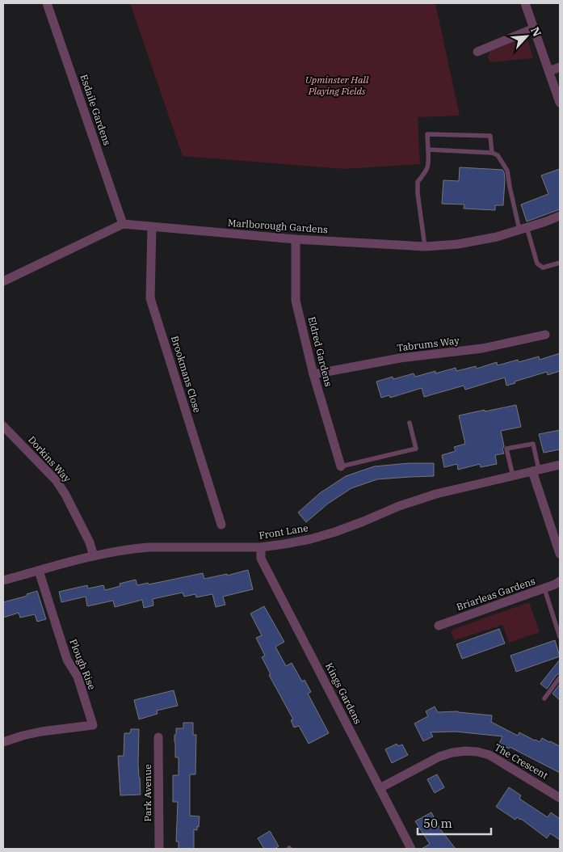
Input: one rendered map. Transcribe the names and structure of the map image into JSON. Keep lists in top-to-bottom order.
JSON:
{
  "streets": {
    "street": [
      "Esdaile Gardens",
      "Marlborough Gardens",
      "Tabrums Way",
      "Eldred Gardens",
      "Brookmans Close",
      "Dorkins Way",
      "Front Lane",
      "Briarleas Gardens",
      "Plough Rise",
      "Kings Gardens",
      "The Crescent",
      "Park Avenue"
    ]
  },
  "crossings": [
    ["Esdaile Gardens", "Marlborough Gardens"],
    ["Marlborough Gardens", "Eldred Gardens"],
    ["Marlborough Gardens", "Brookmans Close"],
    ["Tabrums Way", "Eldred Gardens"],
    ["Dorkins Way", "Front Lane"],
    ["Front Lane", "Plough Rise"],
    ["Front Lane", "Kings Gardens"],
    ["Kings Gardens", "The Crescent"]
  ],
  "parks": ["Upminster Hall Playing Fields"],
  "scale_bar": "50 m",
  "north": "top right"
}
